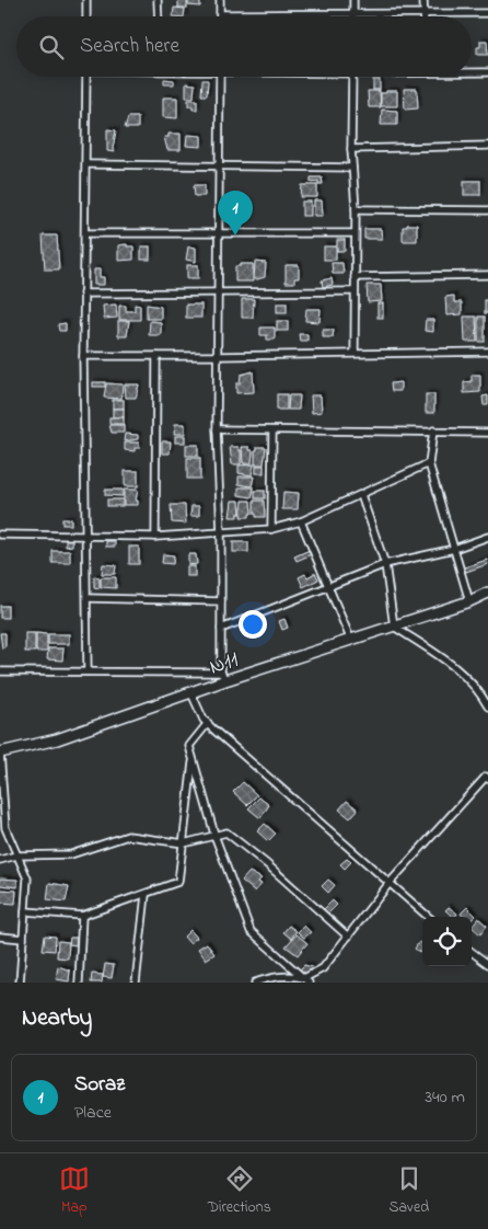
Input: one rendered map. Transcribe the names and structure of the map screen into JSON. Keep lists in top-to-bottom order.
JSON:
{
  "streets": {
    "main road": ["N11"]
  },
  "page": {
    "search": "Search here",
    "pins": "1",
    "heading": "Nearby",
    "list": [
      {
        "mark": "1",
        "name": "Soraz",
        "note": "Place",
        "value": "340 m"
      }
    ],
    "nav": ["Map", "Directions", "Saved"]
  }
}
